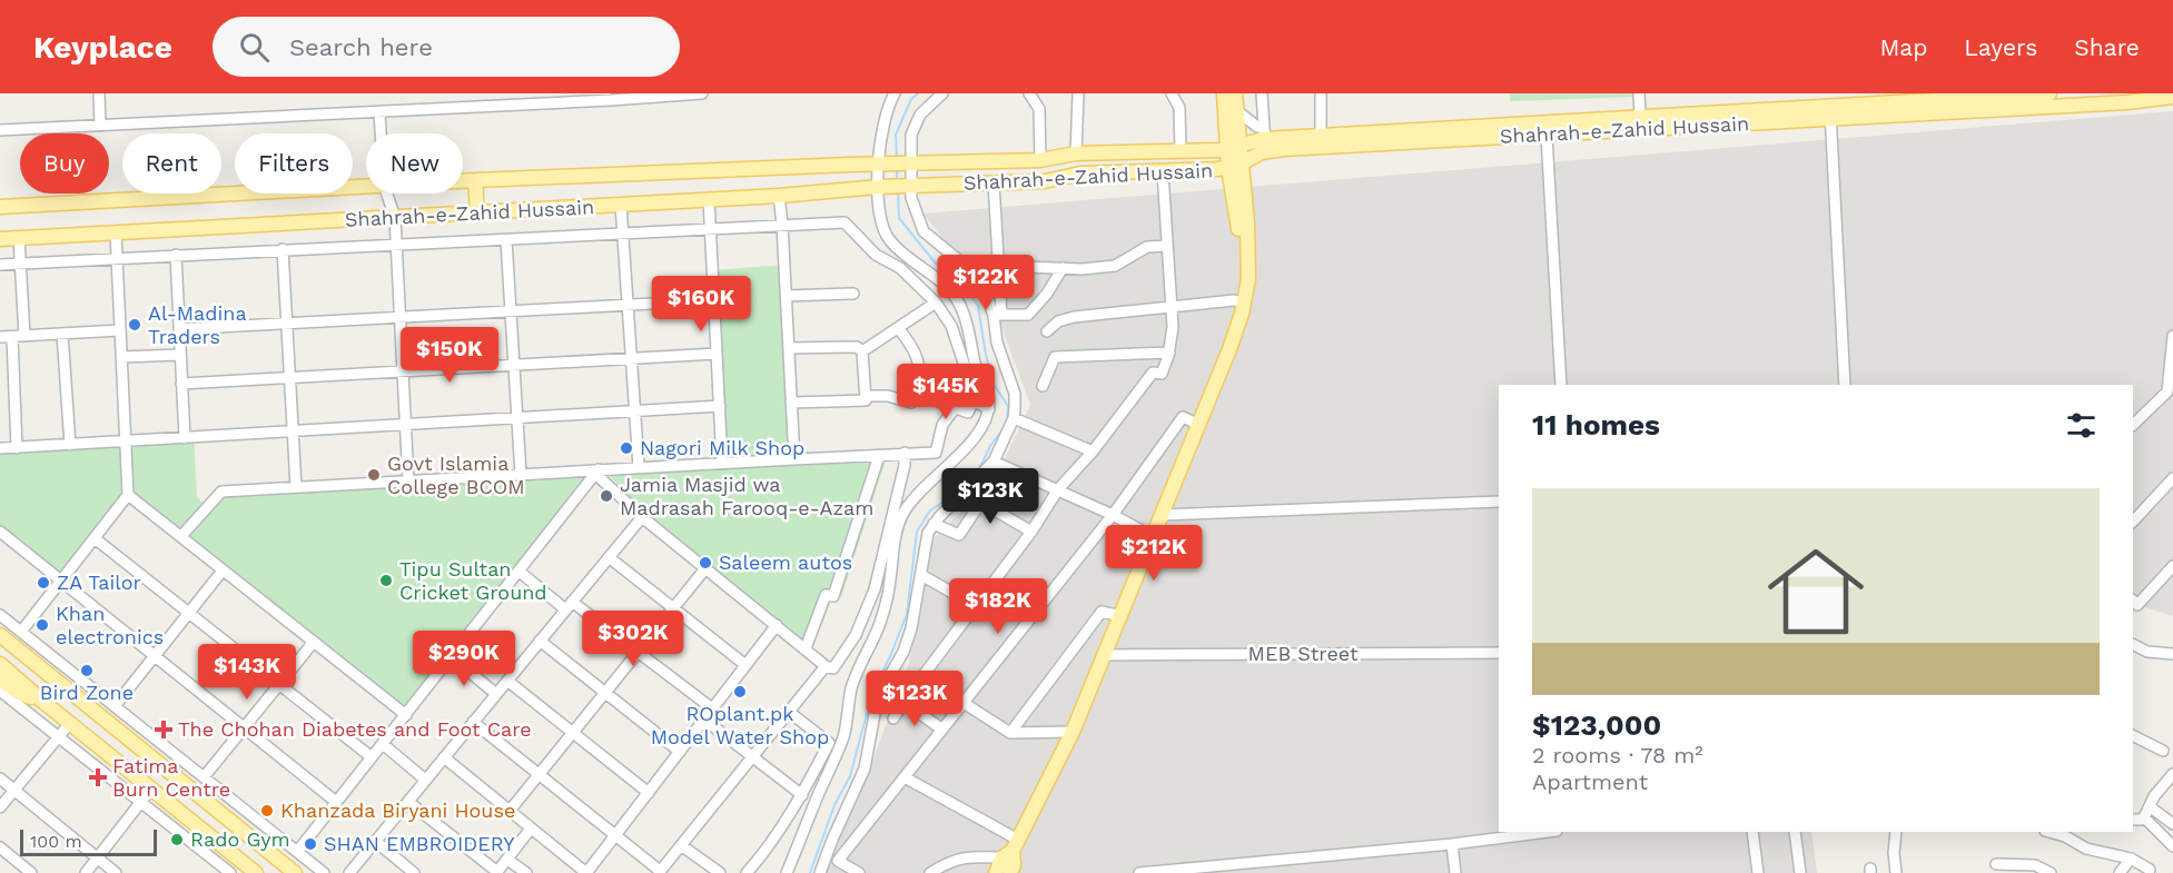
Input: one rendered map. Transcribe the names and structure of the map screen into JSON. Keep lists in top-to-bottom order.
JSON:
{
  "streets": {
    "main road": ["Shahrah-e-Zahid Hussain"],
    "street": ["MEB Street"]
  },
  "places": {
    "other": [
      "Al-Madina Traders",
      "Nagori Milk Shop",
      "Govt Islamia College BCOM",
      "Jamia Masjid wa Madrasah Farooq-e-Azam",
      "Saleem autos",
      "Tipu Sultan Cricket Ground",
      "ZA Tailor",
      "Khan electronics",
      "Bird Zone",
      "ROplant.pk Model Water Shop",
      "Khanzada Biryani House",
      "Rado Gym",
      "SHAN EMBROIDERY"
    ],
    "health": ["The Chohan Diabetes and Foot Care", "Fatima Burn Centre"]
  },
  "scale_bar": "100 m",
  "page": {
    "header": "Keyplace",
    "search": "Search here",
    "nav": ["Map", "Layers", "Share"],
    "chip": [
      "Buy",
      "Rent",
      "Filters",
      "New"
    ],
    "price": [
      "$122K",
      "$160K",
      "$150K",
      "$145K",
      "$123K",
      "$212K",
      "$182K",
      "$302K",
      "$290K",
      "$143K",
      "$123K"
    ],
    "heading": "11 homes",
    "list": [
      {
        "name": "$123,000",
        "note": "2 rooms · 78 m² · Apartment"
      }
    ],
    "scale": "100 m"
  }
}
